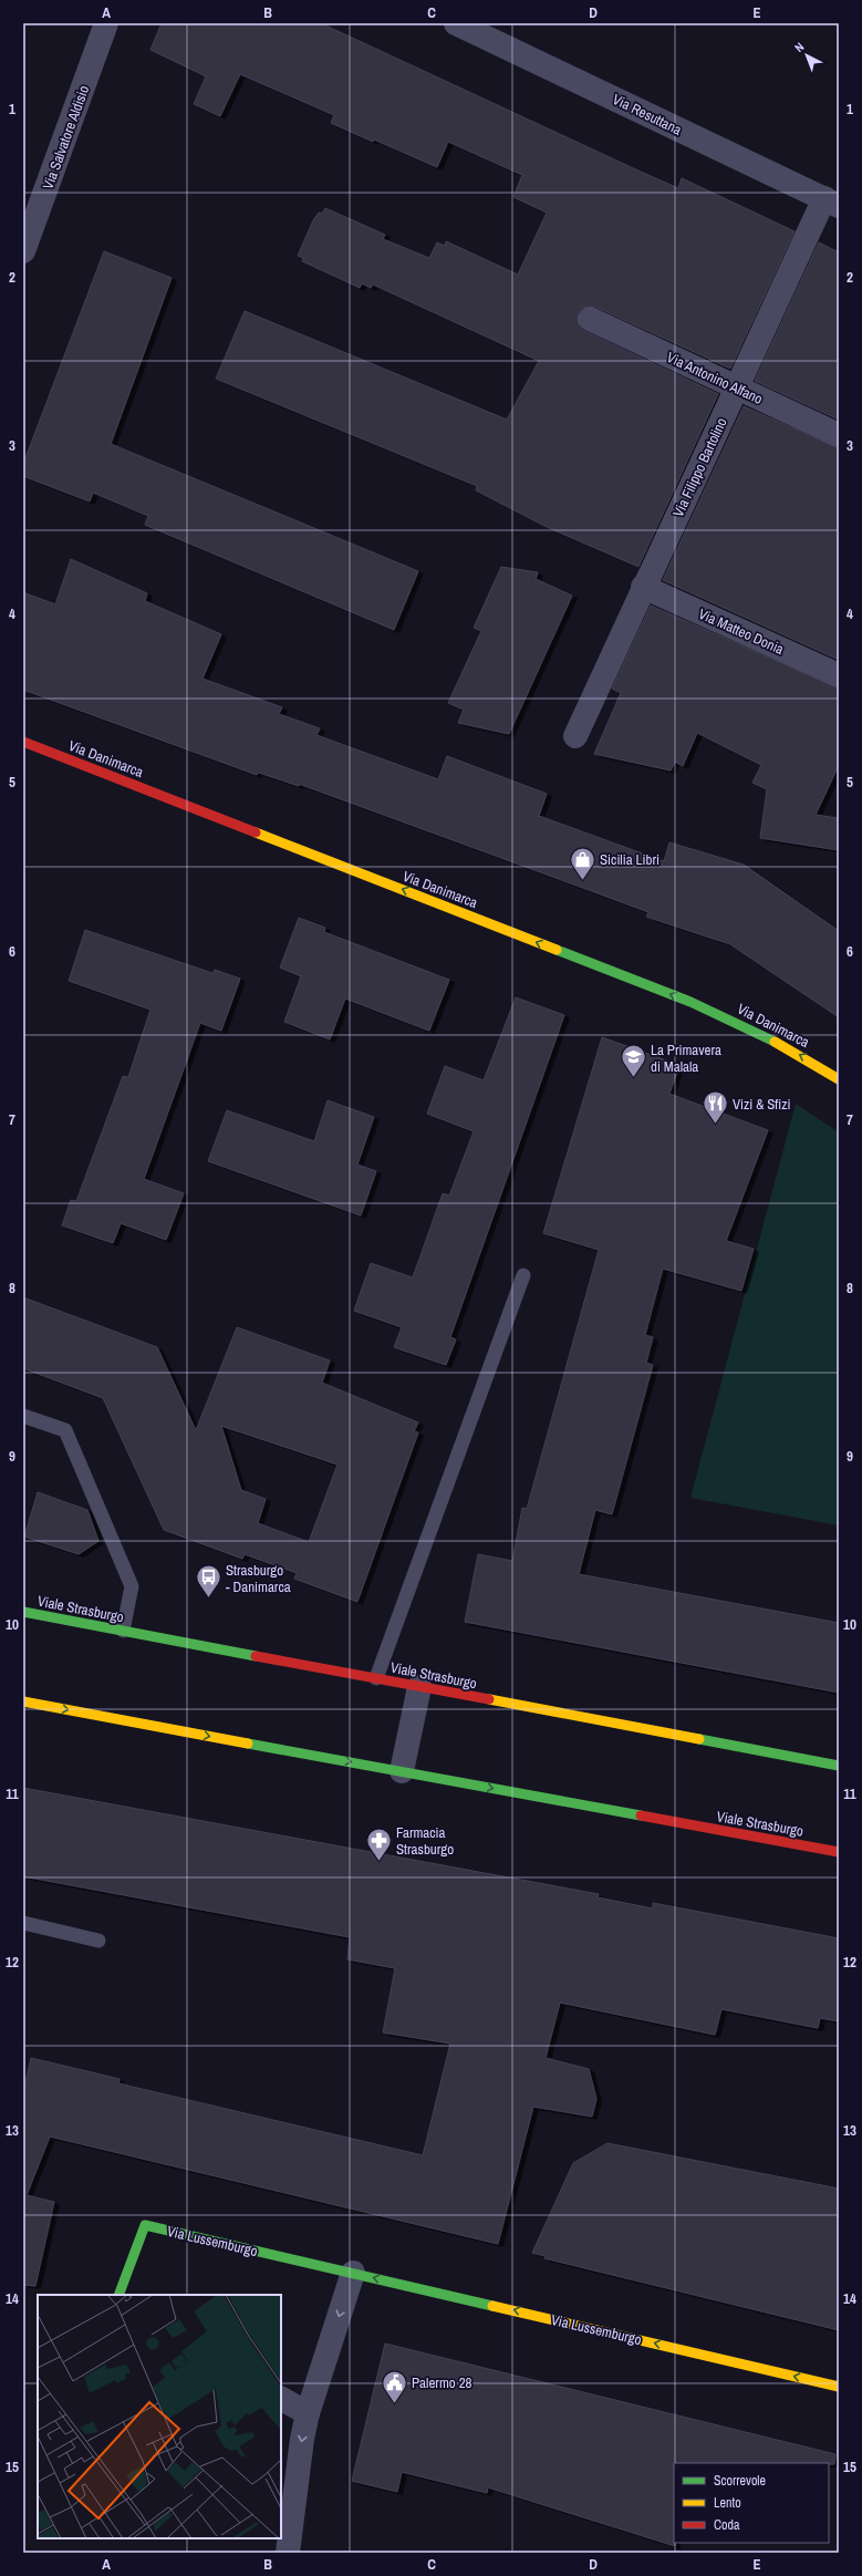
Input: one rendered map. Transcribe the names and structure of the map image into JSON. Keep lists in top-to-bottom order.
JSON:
{
  "streets": {
    "street": [
      "Via Resuttana",
      "Via Salvatore Aldisio",
      "Via Antonino Alfano",
      "Via Filippo Bartolino",
      "Via Matteo Donia",
      "Via Danimarca",
      "Viale Strasburgo",
      "Via Lussemburgo"
    ]
  },
  "crossings": [
    ["Via Resuttana", "Via Filippo Bartolino"],
    ["Via Antonino Alfano", "Via Filippo Bartolino"],
    ["Via Filippo Bartolino", "Via Matteo Donia"]
  ],
  "one_way": ["Via Danimarca", "Via Lussemburgo"],
  "places": {
    "shop": ["Sicilia Libri"],
    "school or university": ["La Primavera di Malala"],
    "restaurant": ["Vizi & Sfizi"],
    "bus stop": ["Strasburgo - Danimarca"],
    "pharmacy": ["Farmacia Strasburgo"],
    "public building": ["Palermo 28"]
  },
  "legend": ["Scorrevole", "Lento", "Coda"],
  "north": "top left",
  "grid": {
    "columns": [
      "A",
      "B",
      "C",
      "D",
      "E"
    ],
    "rows": [
      "1",
      "2",
      "3",
      "4",
      "5",
      "6",
      "7",
      "8",
      "9",
      "10",
      "11",
      "12",
      "13",
      "14",
      "15"
    ]
  }
}
